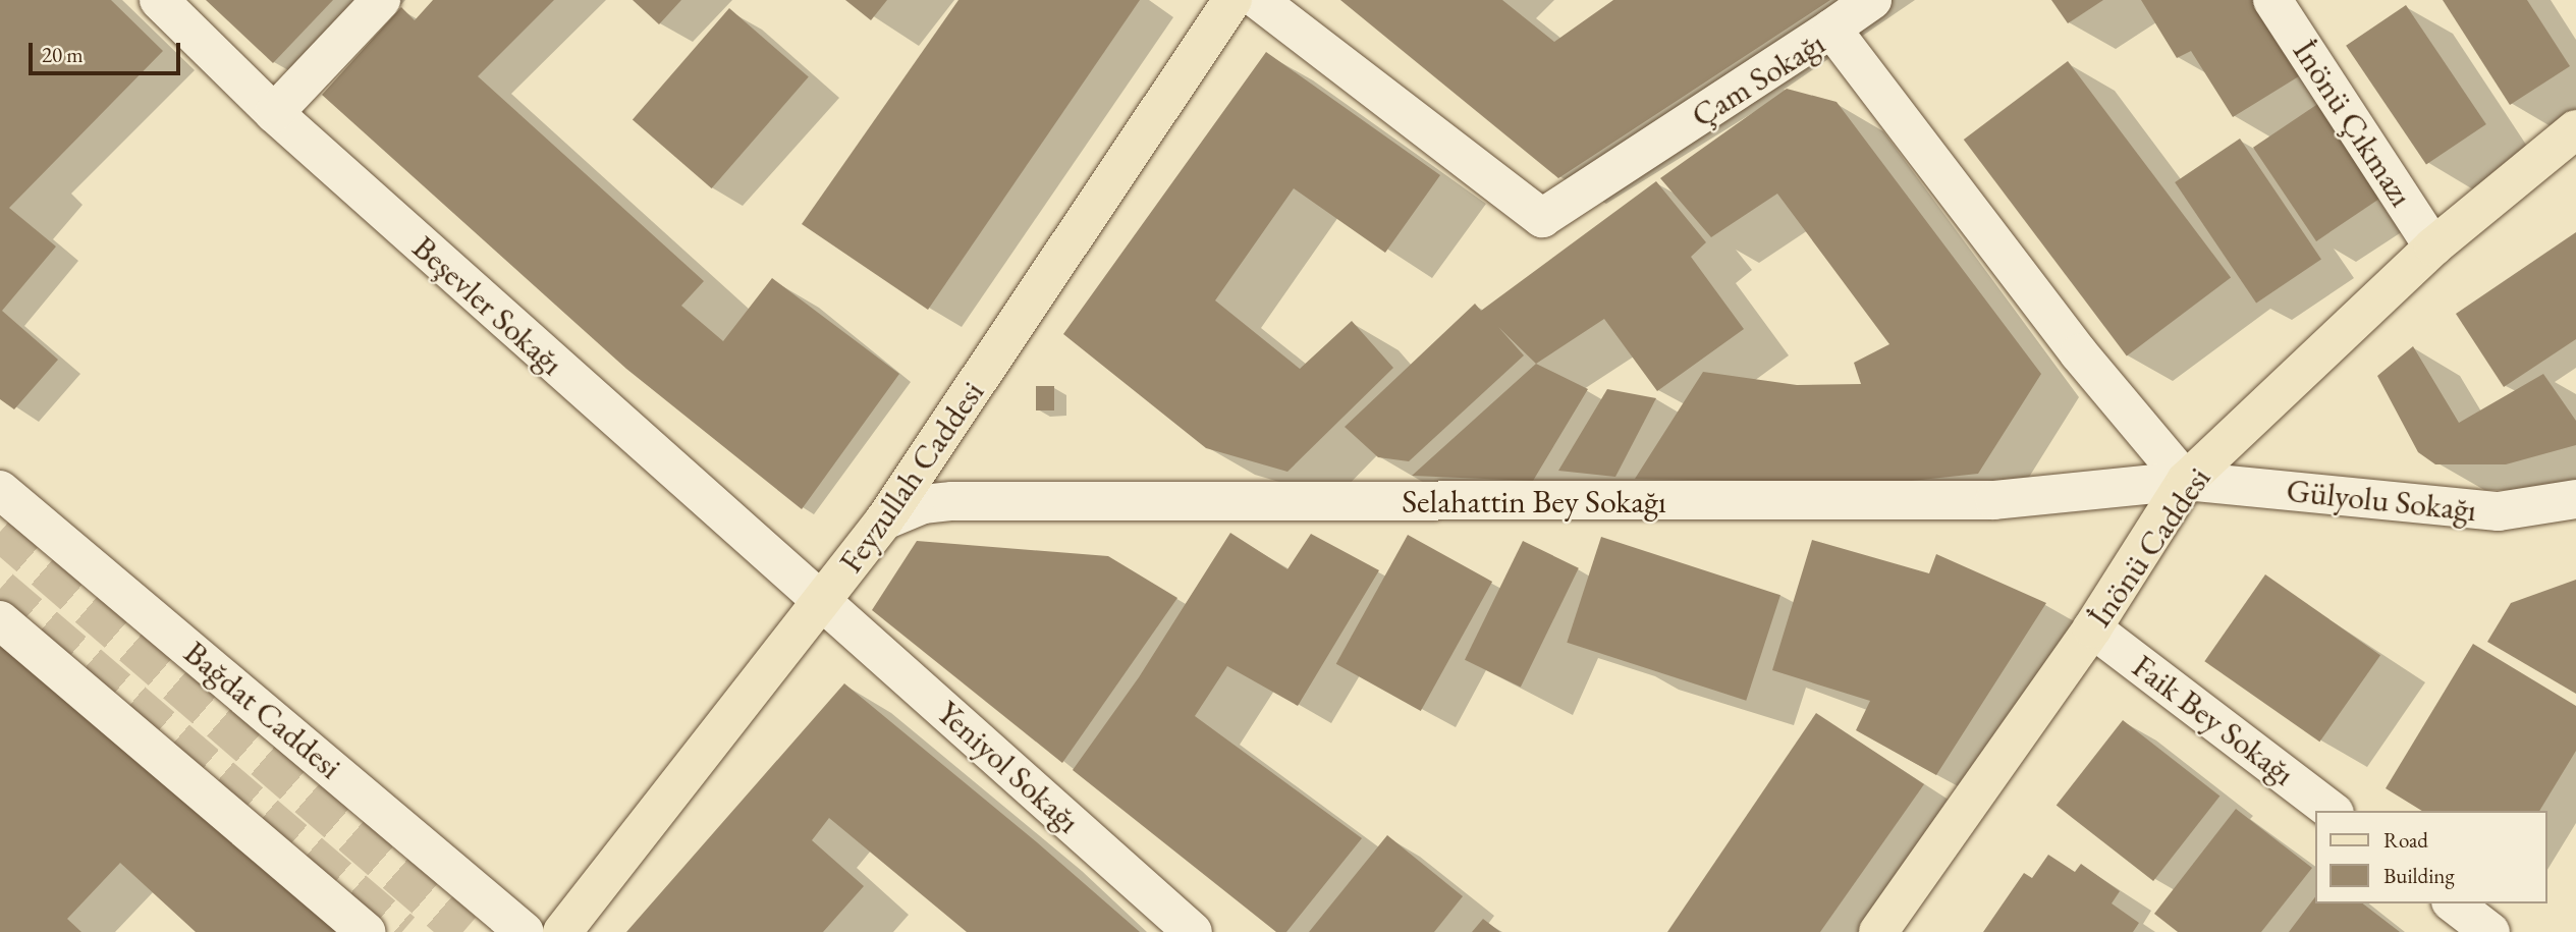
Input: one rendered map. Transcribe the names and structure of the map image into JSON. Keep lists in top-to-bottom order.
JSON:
{
  "streets": {
    "main road": ["Feyzullah Caddesi", "İnönü Caddesi"],
    "street": [
      "Çam Sokağı",
      "İnönü Çıkmazı",
      "Beşevler Sokağı",
      "Gülyolu Sokağı",
      "Selahattin Bey Sokağı",
      "Bağdat Caddesi",
      "Faik Bey Sokağı",
      "Yeniyol Sokağı"
    ]
  },
  "crossings": [
    ["Çam Sokağı", "Gülyolu Sokağı"],
    ["Çam Sokağı", "Selahattin Bey Sokağı"],
    ["Çam Sokağı", "İnönü Caddesi"],
    ["İnönü Çıkmazı", "İnönü Caddesi"],
    ["Beşevler Sokağı", "Feyzullah Caddesi"],
    ["Beşevler Sokağı", "Yeniyol Sokağı"],
    ["Feyzullah Caddesi", "Selahattin Bey Sokağı"],
    ["Feyzullah Caddesi", "Yeniyol Sokağı"],
    ["Gülyolu Sokağı", "Selahattin Bey Sokağı"],
    ["Gülyolu Sokağı", "İnönü Caddesi"],
    ["Selahattin Bey Sokağı", "İnönü Caddesi"],
    ["İnönü Caddesi", "Faik Bey Sokağı"]
  ],
  "legend": ["Road", "Building"],
  "scale_bar": "20 m"
}
